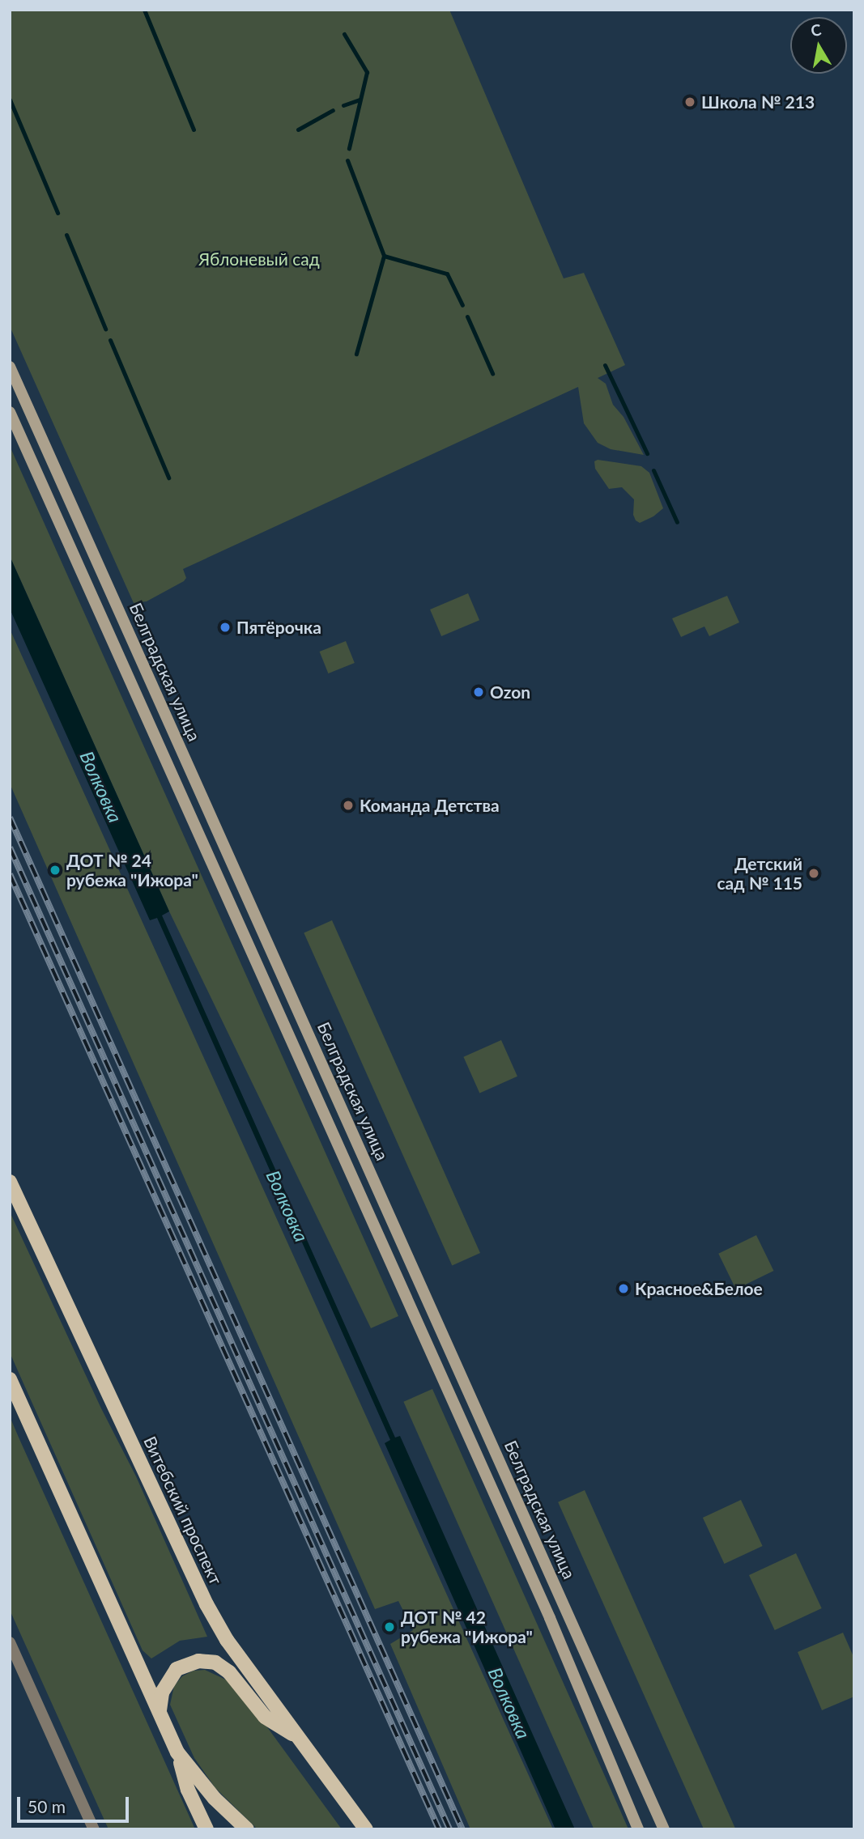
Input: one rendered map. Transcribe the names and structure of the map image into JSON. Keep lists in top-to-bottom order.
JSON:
{
  "streets": {
    "main road": ["Витебский проспект"],
    "street": ["Белградская улица"]
  },
  "water": ["Волковка"],
  "parks": ["Яблоневый сад"],
  "places": [
    "Школа № 213",
    "Пятёрочка",
    "Ozon",
    "Команда Детства",
    "ДОТ № 24 рубежа \"Ижора\"",
    "Детский сад № 115",
    "Красное&Белое",
    "ДОТ № 42 рубежа \"Ижора\""
  ],
  "scale_bar": "50 m",
  "north": "top"
}
